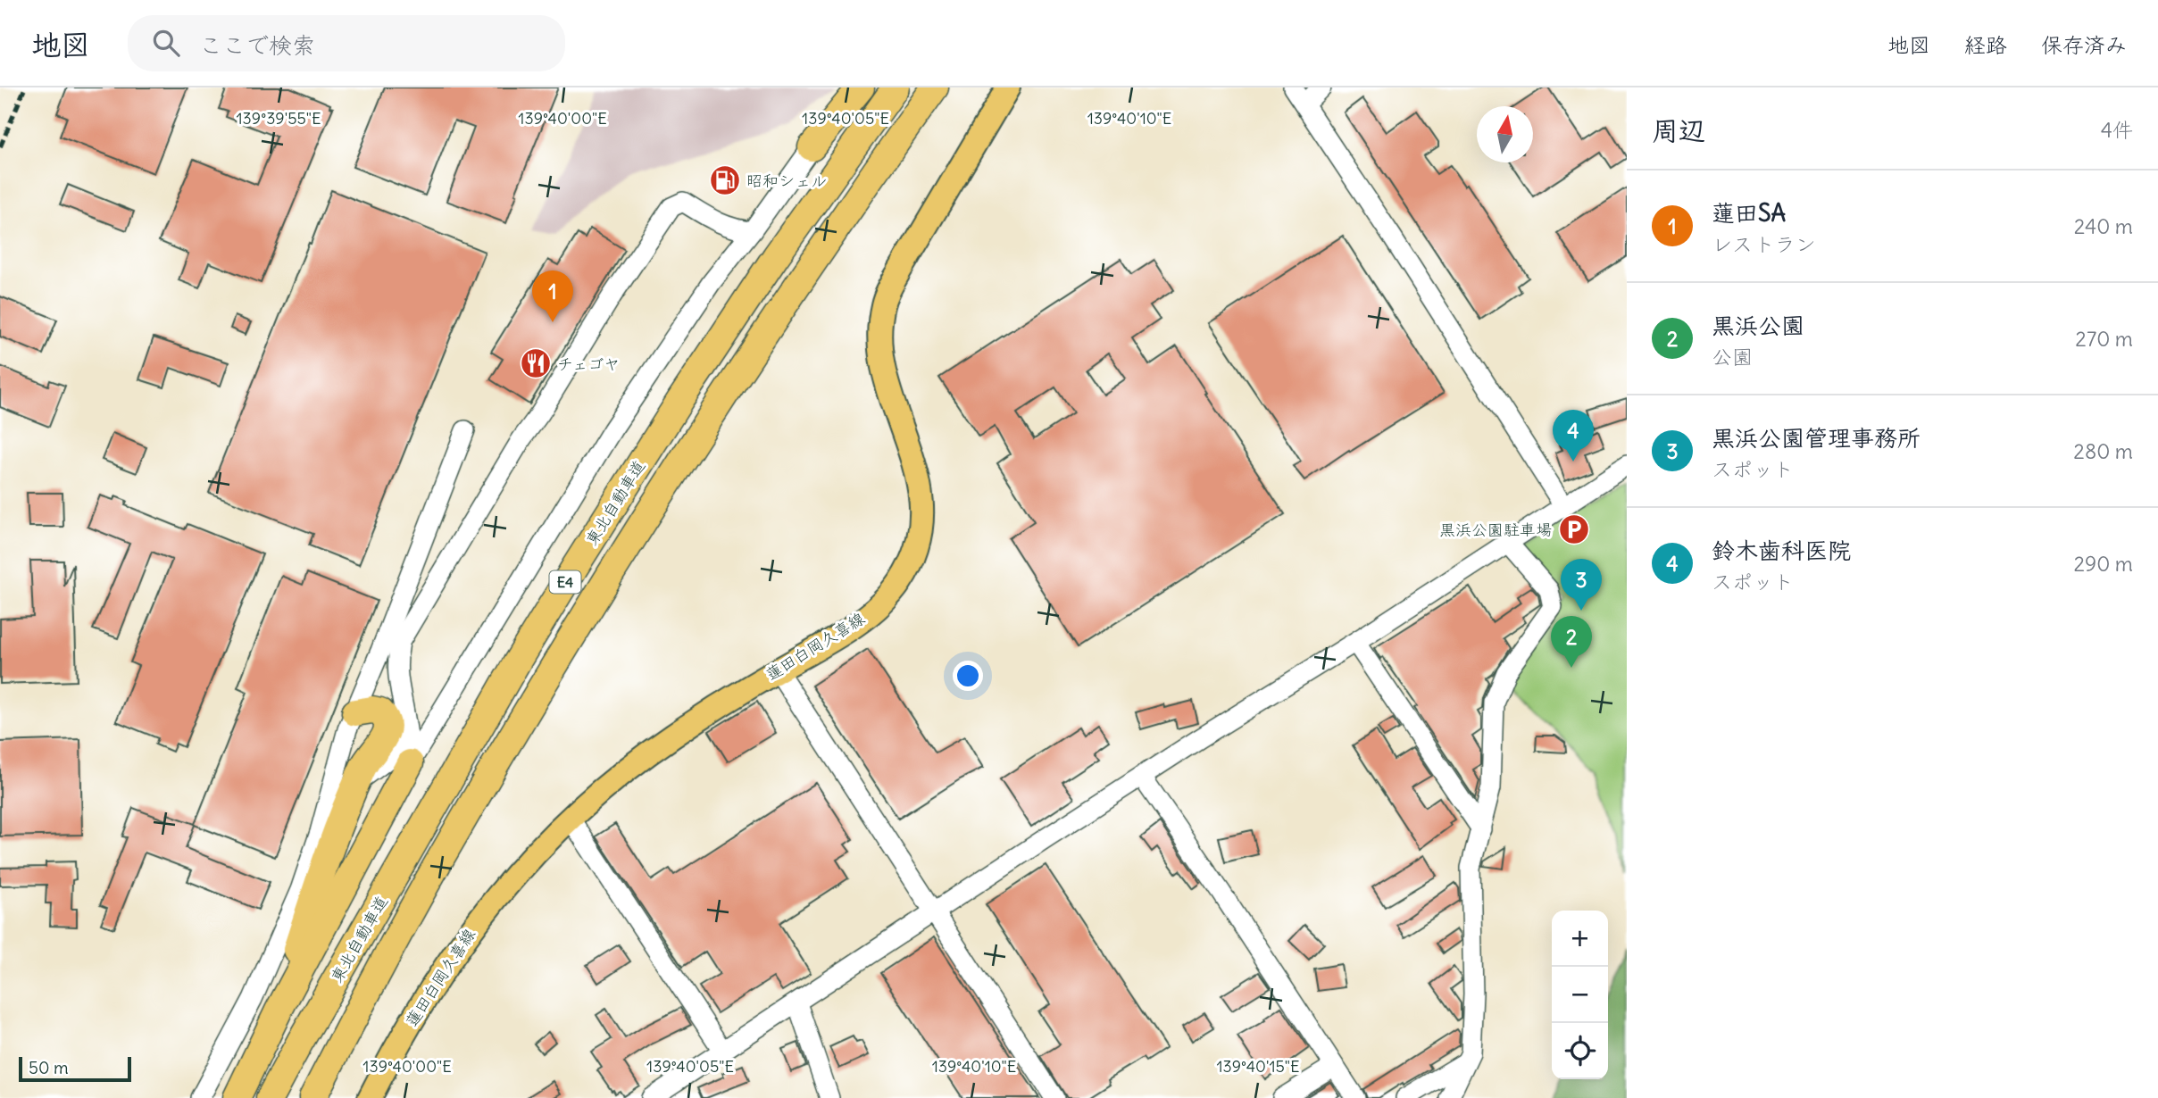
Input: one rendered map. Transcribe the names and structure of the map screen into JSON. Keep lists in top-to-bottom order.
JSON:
{
  "streets": {
    "highway": ["東北自動車道", "E4"],
    "main road": ["蓮田白岡久喜線"]
  },
  "places": {
    "fuel station": ["昭和シェル"],
    "restaurant": ["チェゴヤ"],
    "parking": ["黒浜公園駐車場"]
  },
  "scale_bar": "50 m",
  "north": "top",
  "page": {
    "header": "地図",
    "search": "ここで検索",
    "nav": ["地図", "経路", "保存済み"],
    "heading": ["周辺", "4件"],
    "list": [
      {
        "mark": "1",
        "name": "蓮田SA",
        "note": "レストラン",
        "value": "240 m"
      },
      {
        "mark": "2",
        "name": "黒浜公園",
        "note": "公園",
        "value": "270 m"
      },
      {
        "mark": "3",
        "name": "黒浜公園管理事務所",
        "note": "スポット",
        "value": "280 m"
      },
      {
        "mark": "4",
        "name": "鈴木歯科医院",
        "note": "スポット",
        "value": "290 m"
      }
    ],
    "pins": [
      "1",
      "4",
      "3",
      "2"
    ],
    "map_buttons": ["+", "−"],
    "scale": "50 m"
  },
  "coordinates": [
    "139°39'55\"E",
    "139°40'00\"E",
    "139°40'05\"E",
    "139°40'10\"E",
    "139°40'15\"E"
  ]
}
